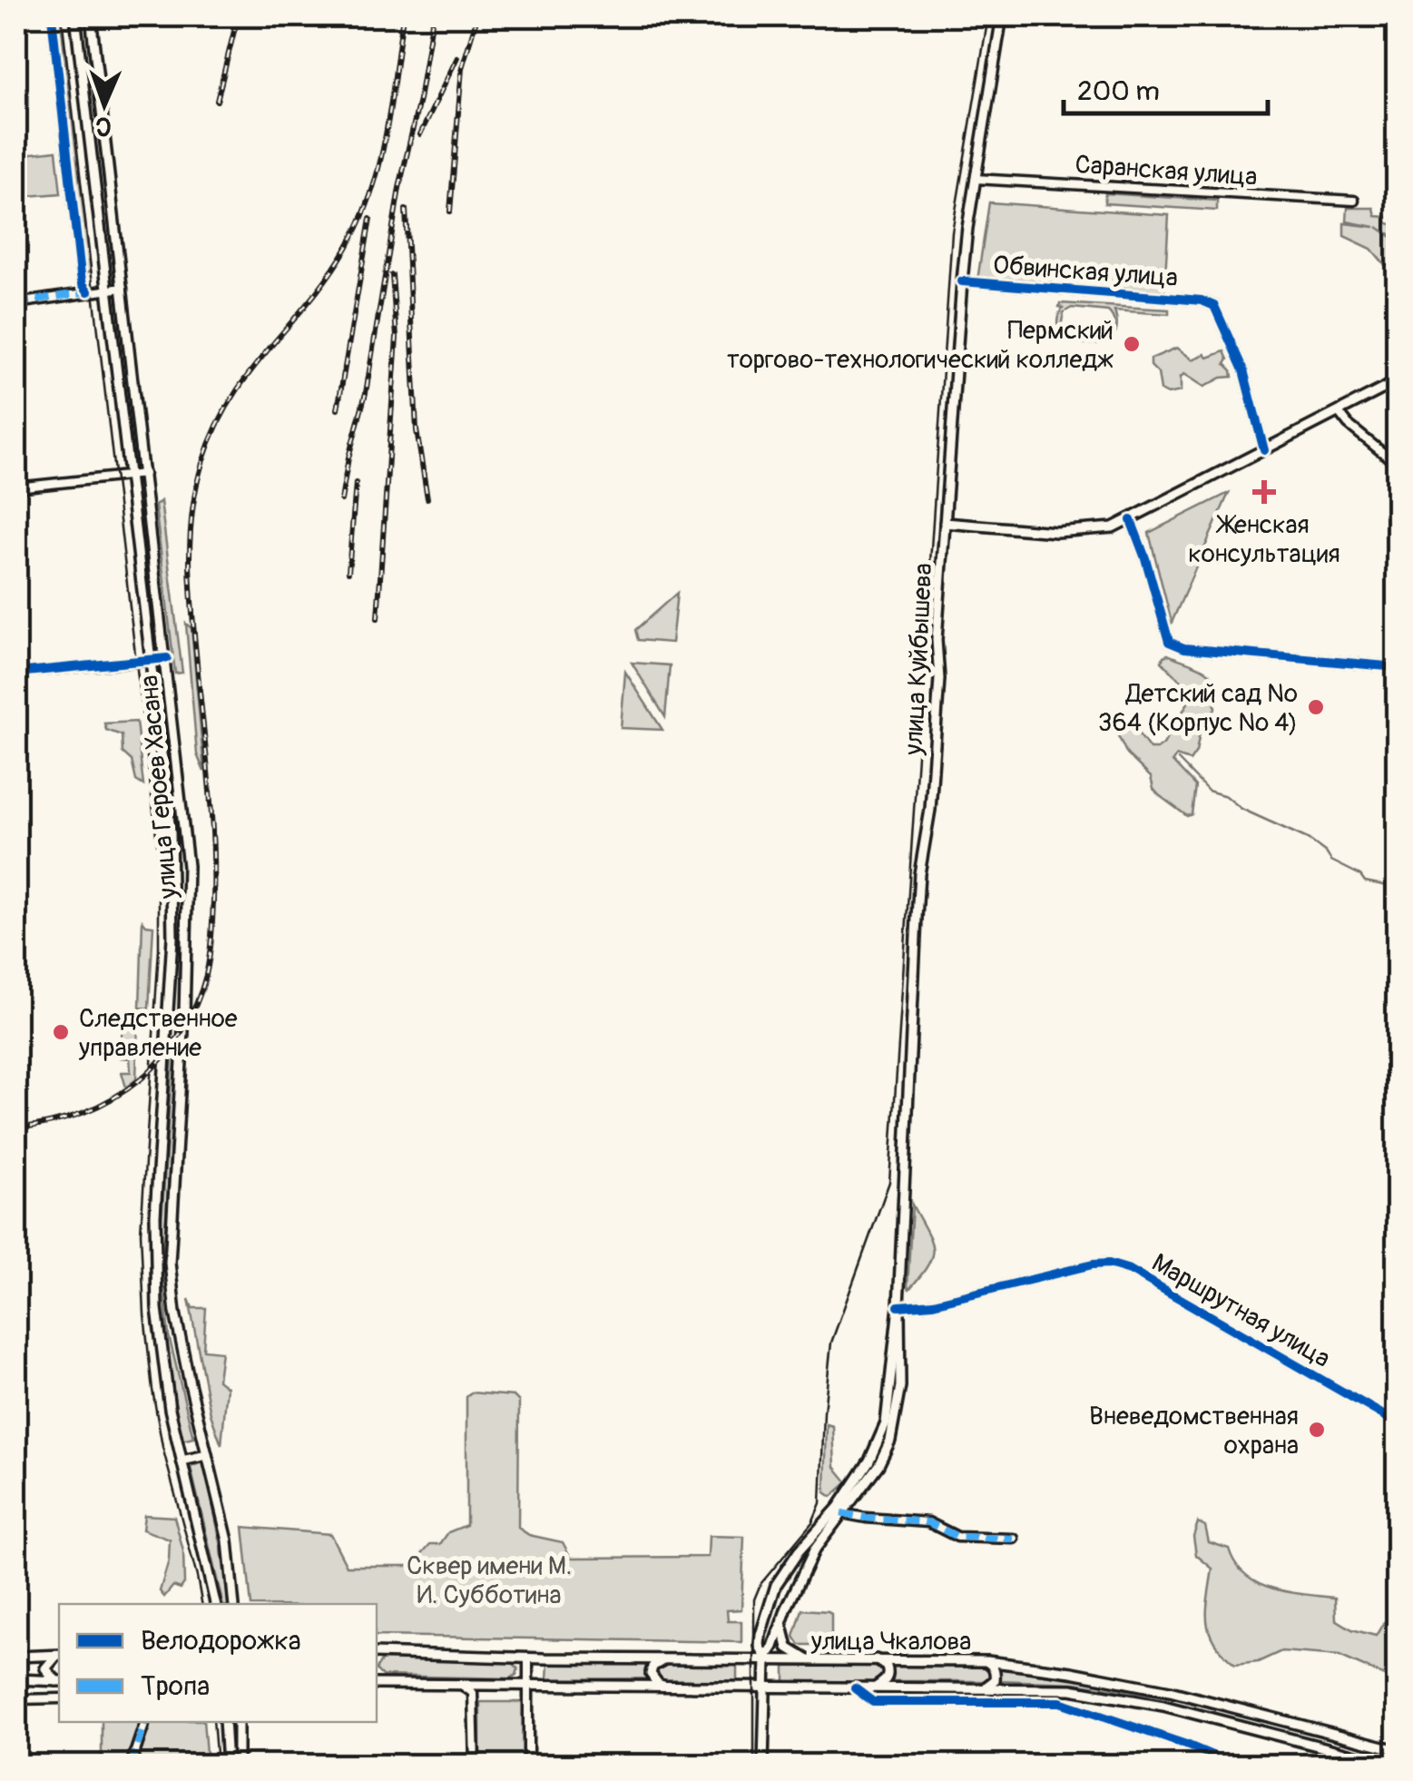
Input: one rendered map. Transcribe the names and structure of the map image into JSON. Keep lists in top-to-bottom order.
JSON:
{
  "streets": {
    "main road": ["улица Куйбышева", "улица Героев Хасана", "улица Чкалова"],
    "street": ["Саранская улица", "Обвинская улица", "Маршрутная улица"]
  },
  "crossings": [
    ["Саранская улица", "улица Куйбышева"],
    ["Обвинская улица", "улица Куйбышева"],
    ["улица Куйбышева", "Маршрутная улица"],
    ["улица Куйбышева", "улица Чкалова"]
  ],
  "parks": ["Сквер имени М. И. Субботина"],
  "places": {
    "other": [
      "Пермский торгово-технологический колледж",
      "Детский сад № 364 (Корпус № 4)",
      "Следственное управление",
      "Вневедомственная охрана"
    ],
    "health": ["Женская консультация"]
  },
  "legend": ["Велодорожка", "Тропа"],
  "scale_bar": "200 m",
  "north": "bottom"
}
